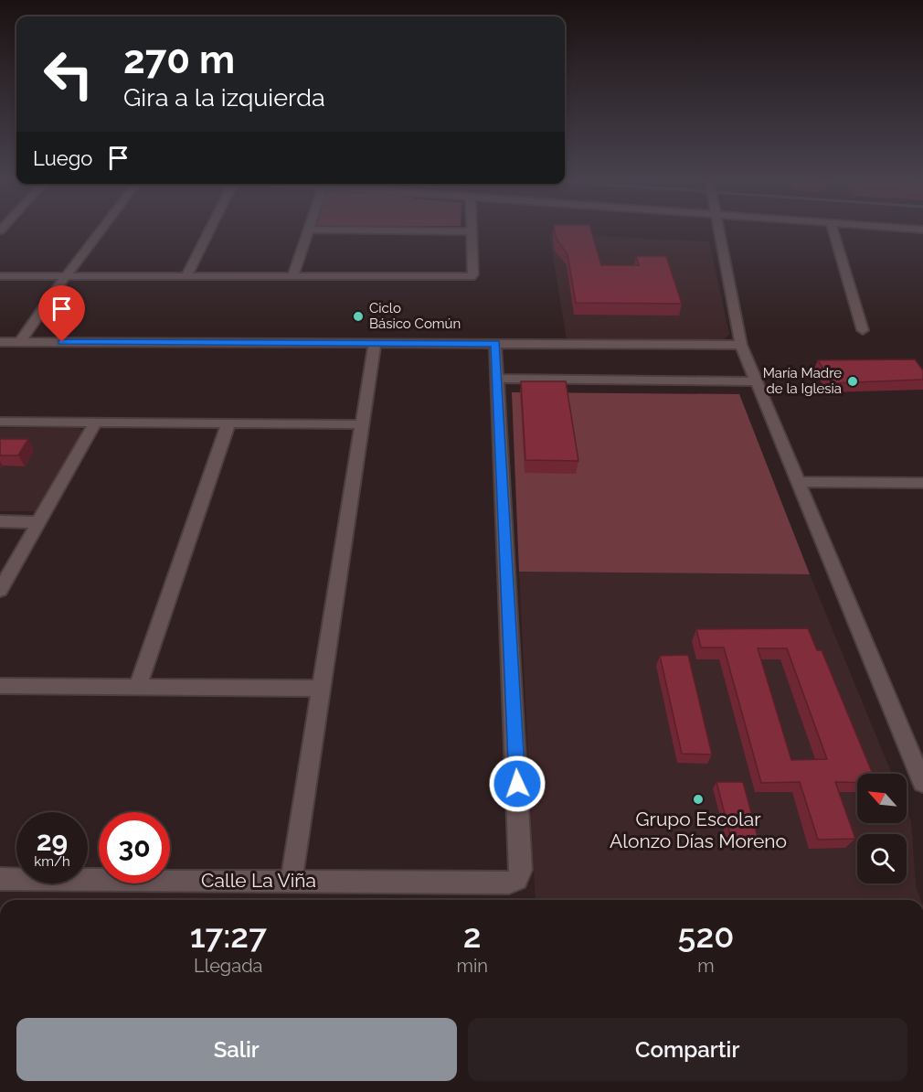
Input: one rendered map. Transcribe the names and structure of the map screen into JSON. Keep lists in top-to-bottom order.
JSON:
{
  "streets": {
    "street": ["Calle La Viña"]
  },
  "places": ["Ciclo Básico Común", "María Madre de la Iglesia", "Grupo Escolar Alonzo Días Moreno"],
  "north": "top left",
  "page": {
    "turn": ["270 m", "Gira a la izquierda"],
    "then": "Luego",
    "speed": "29 km/h",
    "limit": "30",
    "eta": [
      "17:27",
      "Llegada",
      "2",
      "min",
      "520",
      "m"
    ],
    "buttons": ["Salir", "Compartir"]
  }
}
